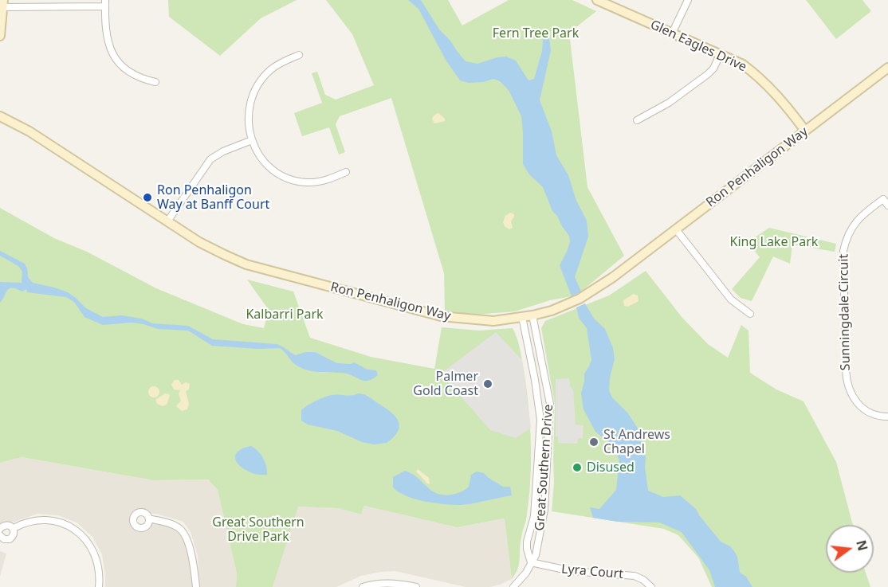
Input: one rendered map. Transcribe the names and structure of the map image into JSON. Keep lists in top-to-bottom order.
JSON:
{
  "streets": {
    "street": [
      "Glen Eagles Drive",
      "Ron Penhaligon Way",
      "Sunningdale Circuit",
      "Great Southern Drive",
      "Lyra Court"
    ]
  },
  "crossings": [
    ["Glen Eagles Drive", "Ron Penhaligon Way"],
    ["Ron Penhaligon Way", "Great Southern Drive"],
    ["Great Southern Drive", "Lyra Court"]
  ],
  "parks": [
    "Fern Tree Park",
    "King Lake Park",
    "Kalbarri Park",
    "Great Southern Drive Park"
  ],
  "places": [
    "Ron Penhaligon Way at Banff Court",
    "Palmer Gold Coast",
    "St Andrews Chapel",
    "Disused"
  ],
  "north": "right"
}
